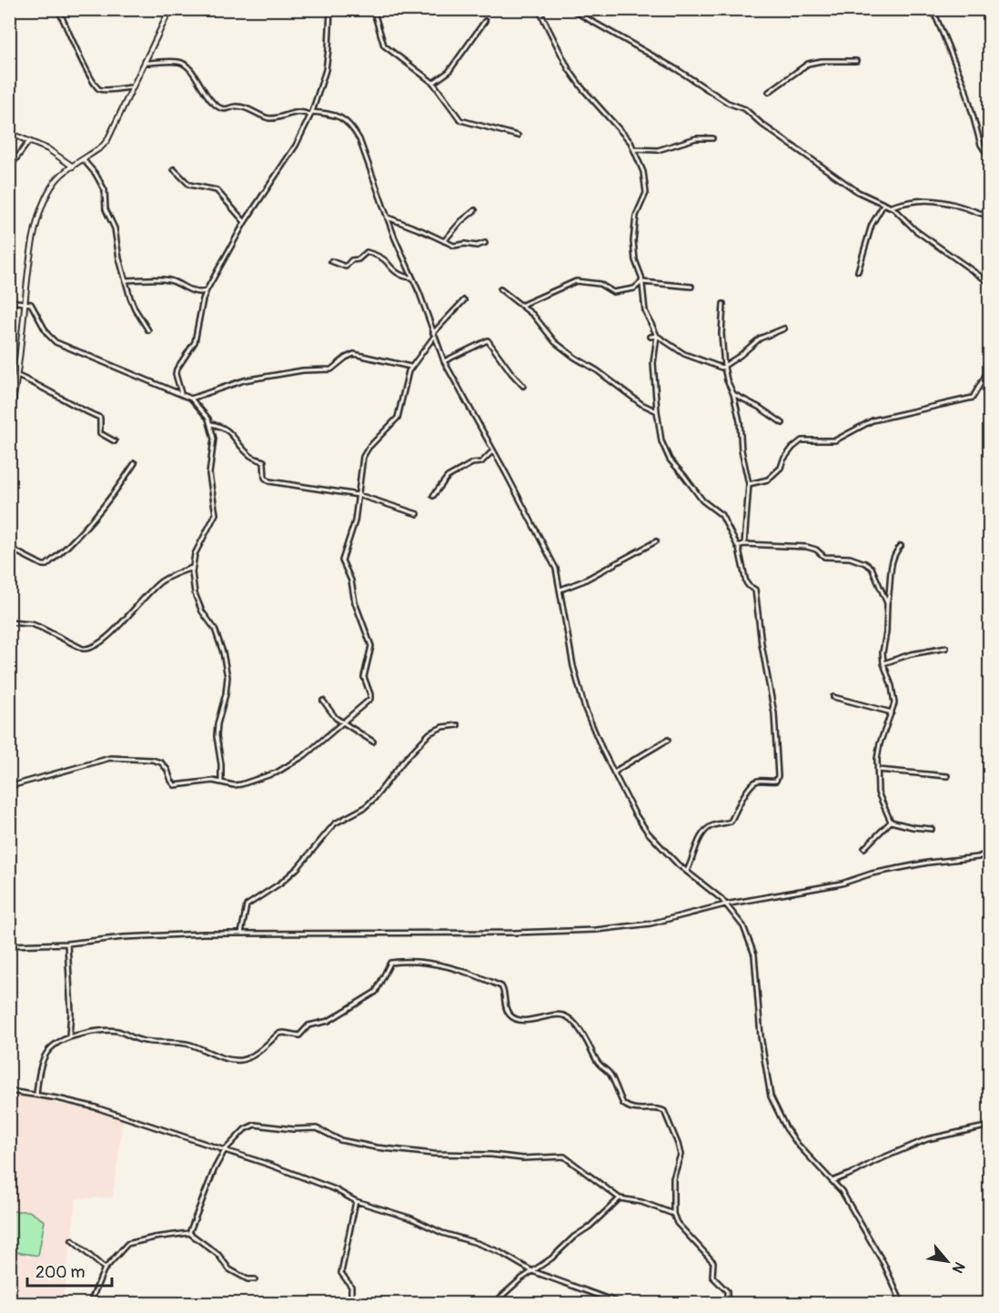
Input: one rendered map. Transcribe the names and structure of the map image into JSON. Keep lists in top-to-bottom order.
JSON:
{
  "scale_bar": "200 m",
  "north": "bottom right"
}
